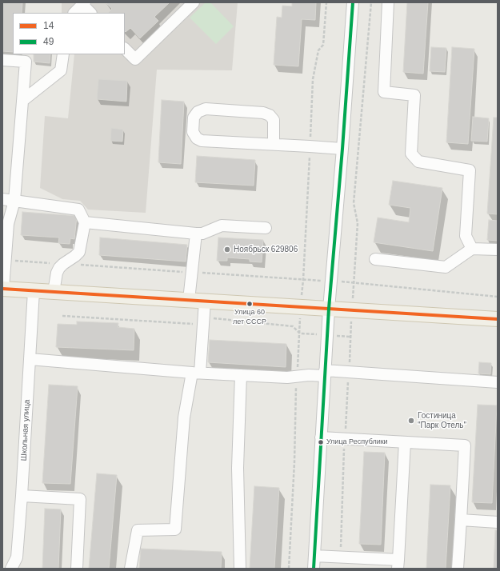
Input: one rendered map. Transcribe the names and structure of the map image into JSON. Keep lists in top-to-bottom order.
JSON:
{
  "streets": {
    "street": ["Школьная улица"]
  },
  "places": [
    "Ноябрьск 629806",
    "Улица 60 лет СССР",
    "Гостиница \"Парк Отель\"",
    "Улица Республики"
  ],
  "lines": ["transit line 49", "transit line 14"],
  "legend": ["14", "49"]
}
